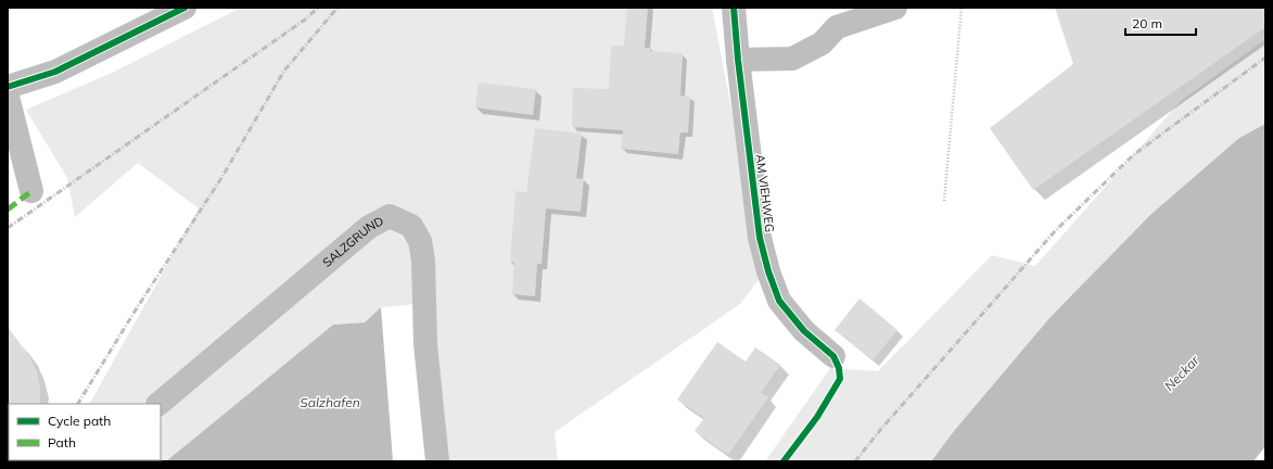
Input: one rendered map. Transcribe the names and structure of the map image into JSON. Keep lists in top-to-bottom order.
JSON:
{
  "streets": {
    "street": ["AM VIEHWEG", "SALZGRUND"]
  },
  "water": ["Neckar", "Salzhafen"],
  "legend": ["Cycle path", "Path"],
  "scale_bar": "20 m"
}
